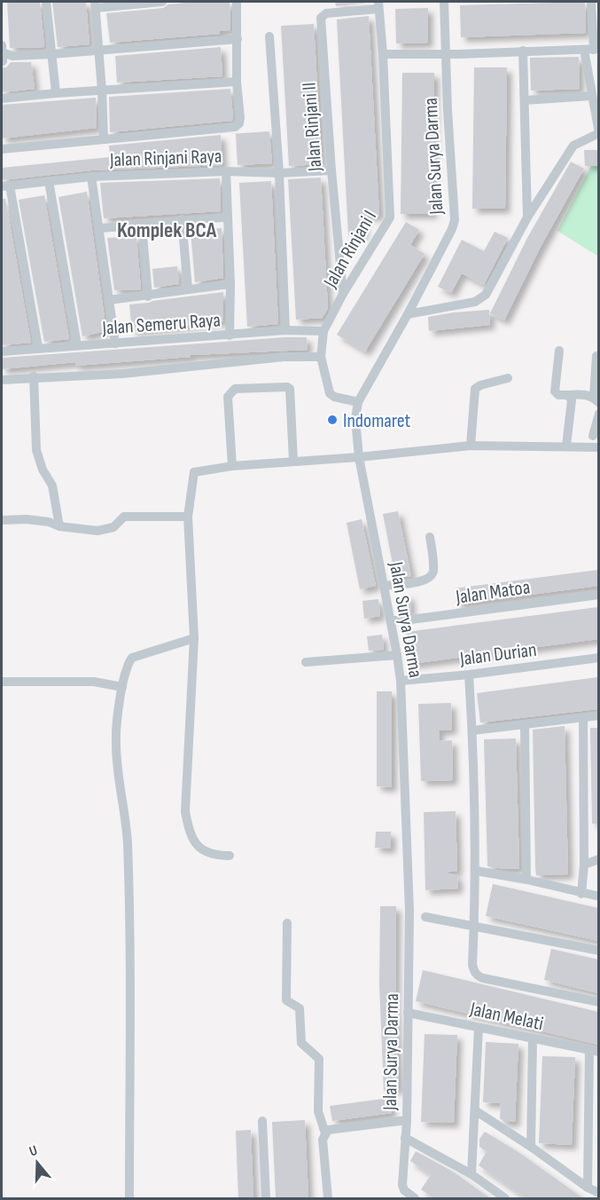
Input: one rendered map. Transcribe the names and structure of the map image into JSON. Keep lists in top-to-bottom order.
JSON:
{
  "streets": {
    "street": [
      "Jalan Rinjani II",
      "Jalan Surya Darma",
      "Jalan Rinjani Raya",
      "Jalan Rinjani I",
      "Jalan Semeru Raya",
      "Jalan Matoa",
      "Jalan Durian",
      "Jalan Melati"
    ]
  },
  "crossings": [
    ["Jalan Rinjani II", "Jalan Rinjani Raya"],
    ["Jalan Rinjani II", "Jalan Rinjani I"],
    ["Jalan Surya Darma", "Jalan Rinjani I"],
    ["Jalan Surya Darma", "Jalan Matoa"],
    ["Jalan Surya Darma", "Jalan Durian"],
    ["Jalan Surya Darma", "Jalan Melati"],
    ["Jalan Rinjani I", "Jalan Semeru Raya"]
  ],
  "districts": ["Komplek BCA"],
  "places": ["Indomaret"],
  "north": "top"
}
